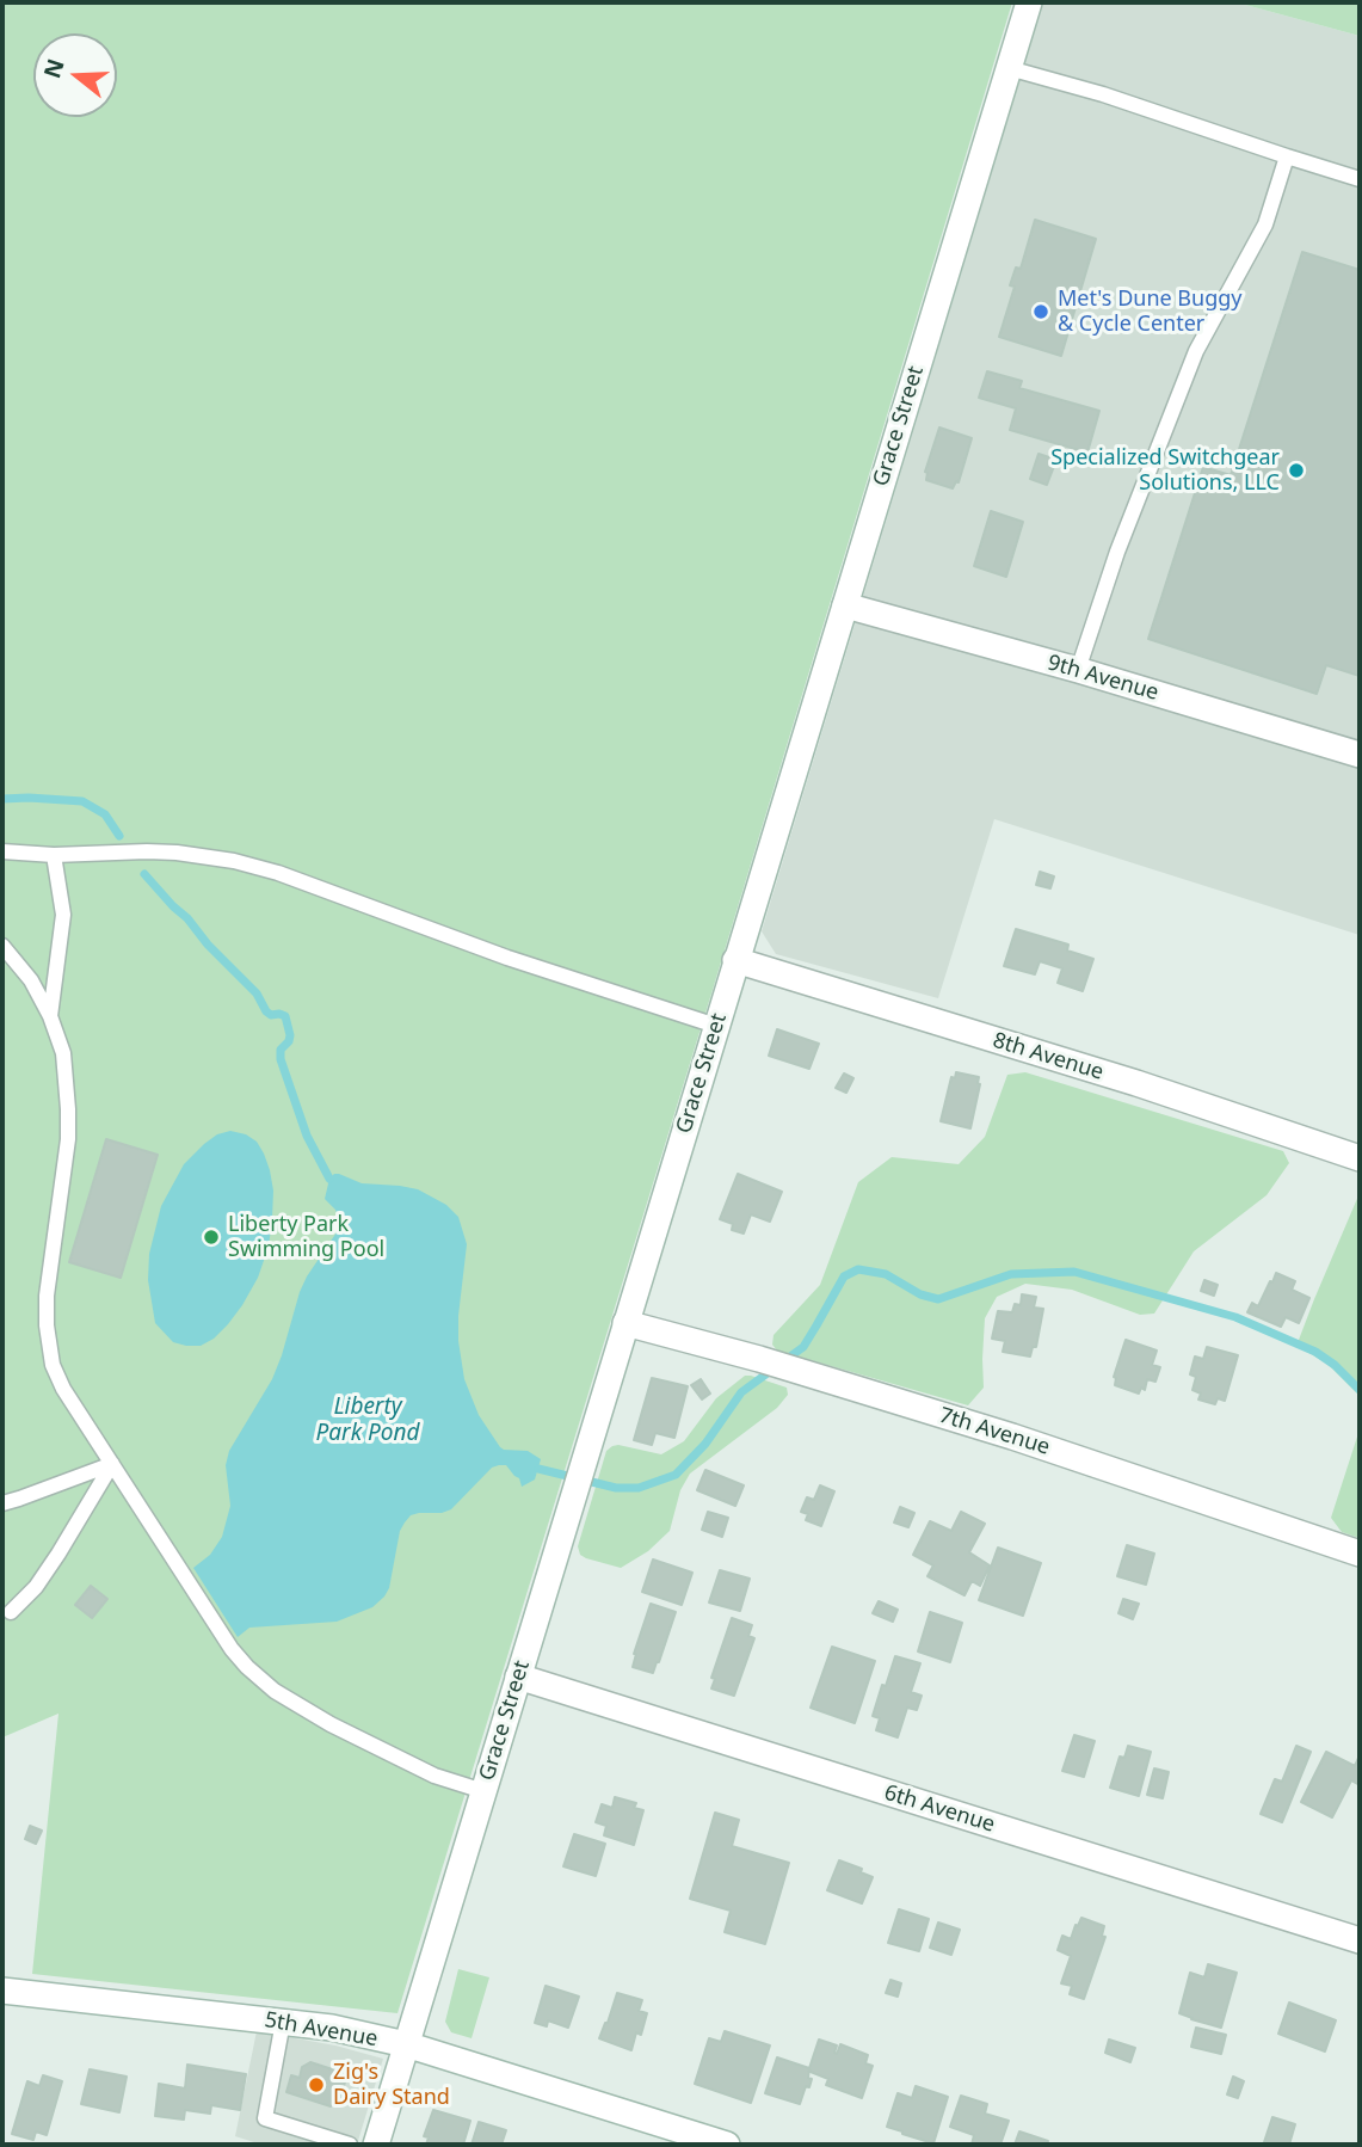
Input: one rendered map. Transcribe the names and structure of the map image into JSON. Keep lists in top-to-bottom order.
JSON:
{
  "streets": {
    "street": [
      "Grace Street",
      "9th Avenue",
      "8th Avenue",
      "7th Avenue",
      "6th Avenue",
      "5th Avenue"
    ]
  },
  "crossings": [
    ["Grace Street", "9th Avenue"],
    ["Grace Street", "8th Avenue"],
    ["Grace Street", "7th Avenue"],
    ["Grace Street", "6th Avenue"],
    ["Grace Street", "5th Avenue"]
  ],
  "water": ["Liberty Park Pond"],
  "places": [
    "Met's Dune Buggy & Cycle Center",
    "Specialized Switchgear Solutions, LLC",
    "Liberty Park Swimming Pool",
    "Zig's Dairy Stand"
  ],
  "north": "left"
}
